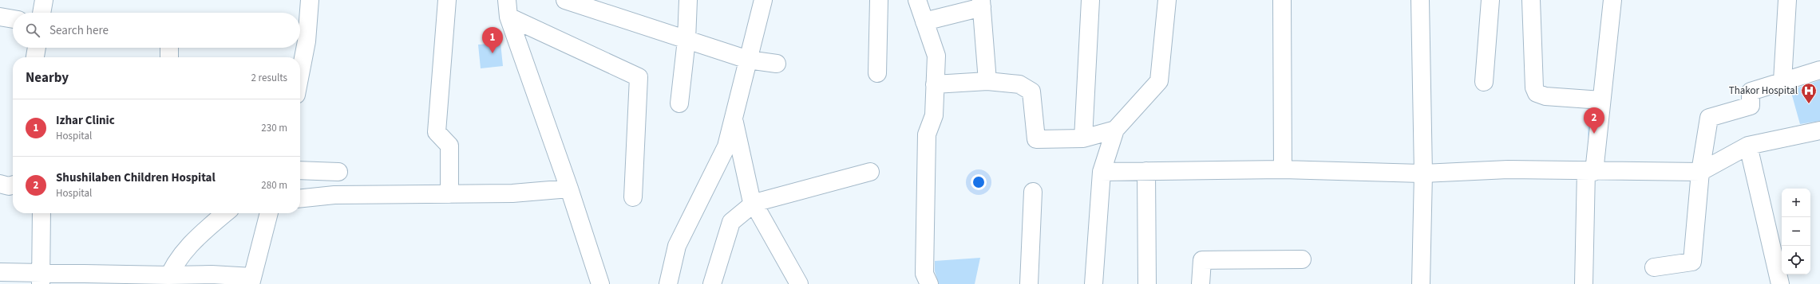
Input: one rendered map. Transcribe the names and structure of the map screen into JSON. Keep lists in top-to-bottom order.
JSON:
{
  "places": {
    "hospital": ["Thakor Hospital"]
  },
  "page": {
    "search": "Search here",
    "pins": ["1", "2"],
    "heading": ["Nearby", "2 results"],
    "list": [
      {
        "mark": "1",
        "name": "Izhar Clinic",
        "note": "Hospital",
        "value": "230 m"
      },
      {
        "mark": "2",
        "name": "Shushilaben Children Hospital",
        "note": "Hospital",
        "value": "280 m"
      }
    ],
    "map_buttons": ["+", "−"]
  }
}
